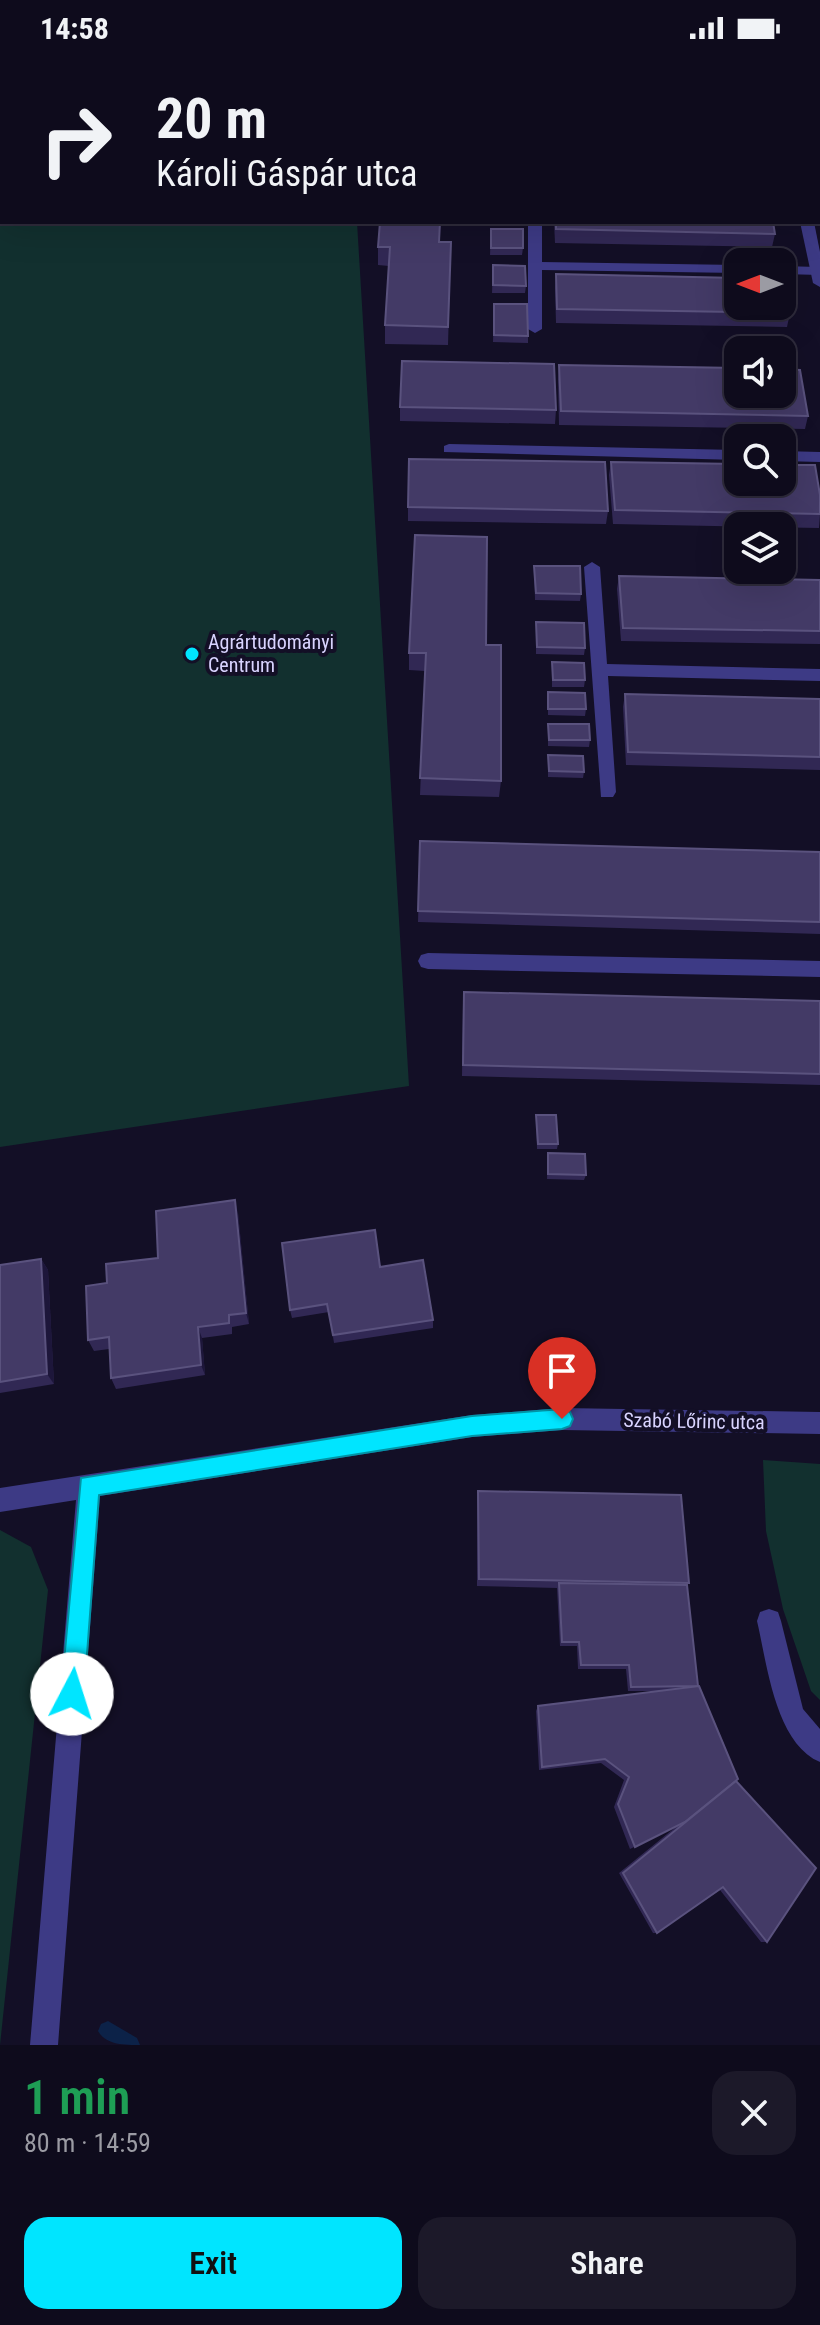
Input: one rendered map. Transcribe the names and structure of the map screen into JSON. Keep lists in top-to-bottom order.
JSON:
{
  "streets": {
    "street": ["Szabó Lőrinc utca"]
  },
  "places": ["Agrártudományi Centrum"],
  "north": "left",
  "page": {
    "status": "14:58",
    "turn": ["20 m", "Károli Gáspár utca"],
    "heading": ["1 min", "80 m · 14:59"],
    "buttons": ["Exit", "Share"]
  }
}
